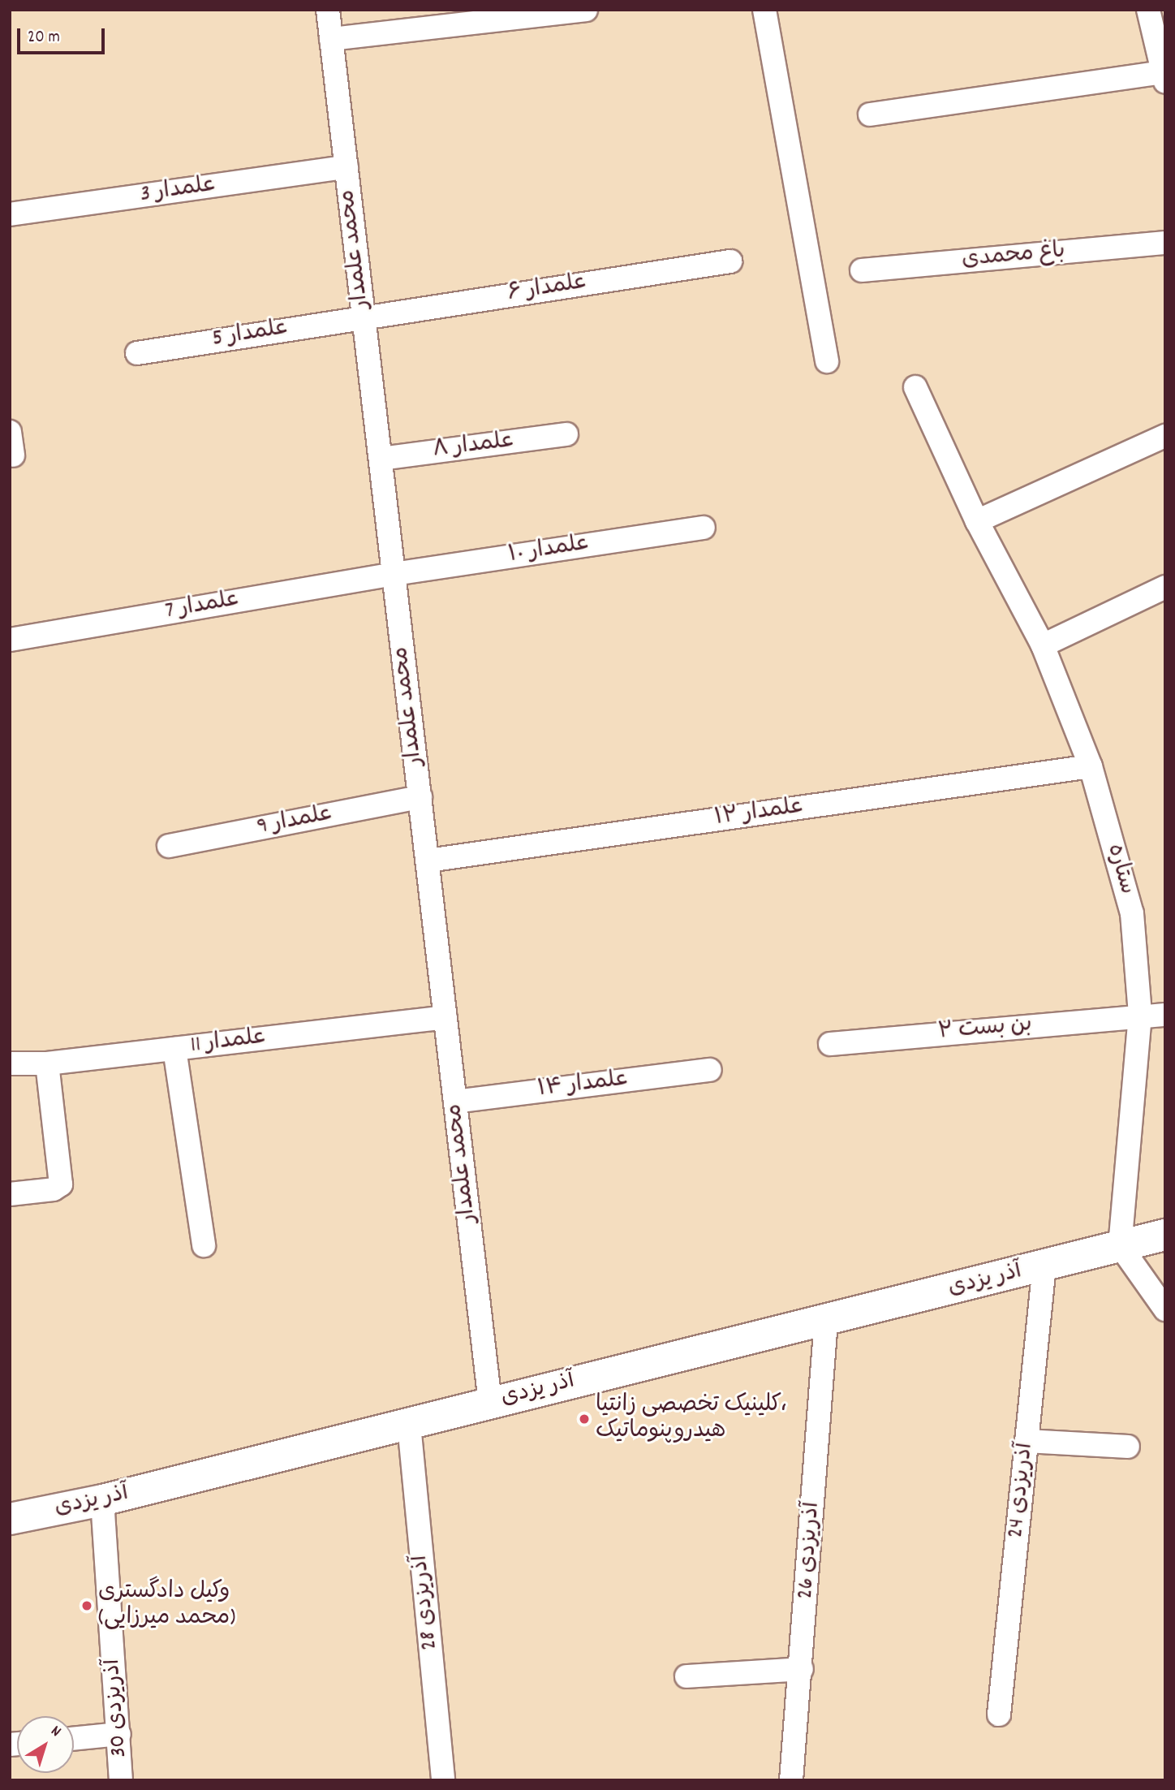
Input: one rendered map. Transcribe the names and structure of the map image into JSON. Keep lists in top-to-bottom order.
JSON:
{
  "streets": {
    "street": [
      "علمدار 3",
      "محمد علمدار",
      "باغ محمدی",
      "علمدار ۶",
      "علمدار 5",
      "علمدار ۸",
      "علمدار ۱۰",
      "علمدار 7",
      "علمدار ۱۲",
      "علمدار 9",
      "ستاره",
      "بن بست ۲",
      "علمدار 11",
      "علمدار ۱۴",
      "آذر یزدی",
      "آذریزدی 24",
      "آذریزدی 26",
      "آذریزدی 28",
      "آذریزدی 30"
    ]
  },
  "crossings": [
    ["علمدار 3", "محمد علمدار"],
    ["محمد علمدار", "علمدار ۶"],
    ["محمد علمدار", "علمدار 5"],
    ["محمد علمدار", "علمدار ۸"],
    ["محمد علمدار", "علمدار ۱۰"],
    ["محمد علمدار", "علمدار 7"],
    ["محمد علمدار", "علمدار ۱۲"],
    ["محمد علمدار", "علمدار 9"],
    ["محمد علمدار", "علمدار 11"],
    ["محمد علمدار", "علمدار ۱۴"],
    ["محمد علمدار", "آذر یزدی"],
    ["علمدار ۶", "علمدار 5"],
    ["علمدار ۱۰", "علمدار 7"],
    ["علمدار ۱۲", "ستاره"],
    ["ستاره", "بن بست ۲"],
    ["ستاره", "آذر یزدی"],
    ["آذر یزدی", "آذریزدی 24"],
    ["آذر یزدی", "آذریزدی 26"],
    ["آذر یزدی", "آذریزدی 28"],
    ["آذر یزدی", "آذریزدی 30"]
  ],
  "places": ["کلینیک تخصصی زانتیا، هیدروپنوماتیک", "وکیل دادگستری (محمد میرزایی)"],
  "scale_bar": "20 m",
  "north": "top right"
}
